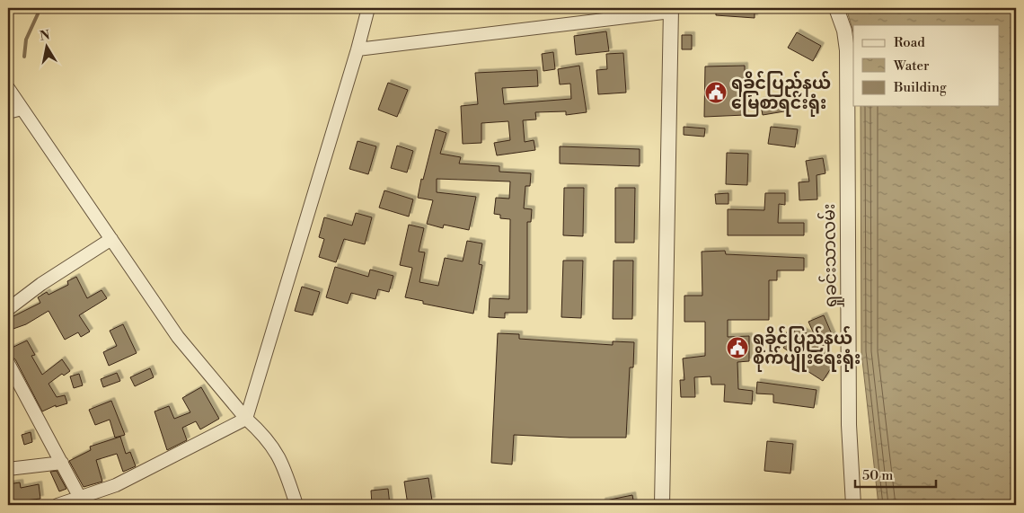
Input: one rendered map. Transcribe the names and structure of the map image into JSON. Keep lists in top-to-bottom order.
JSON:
{
  "streets": {
    "street": ["ရှုခင်းသာလမ်း"]
  },
  "places": {
    "public building": ["ရခိုင်ပြည်နယ် မြေစာရင်းရုံး", "ရခိုင်ပြည်နယ် စိုက်ပျိုးရေးရုံး"]
  },
  "legend": ["Road", "Water", "Building"],
  "scale_bar": "50 m",
  "north": "top"
}
